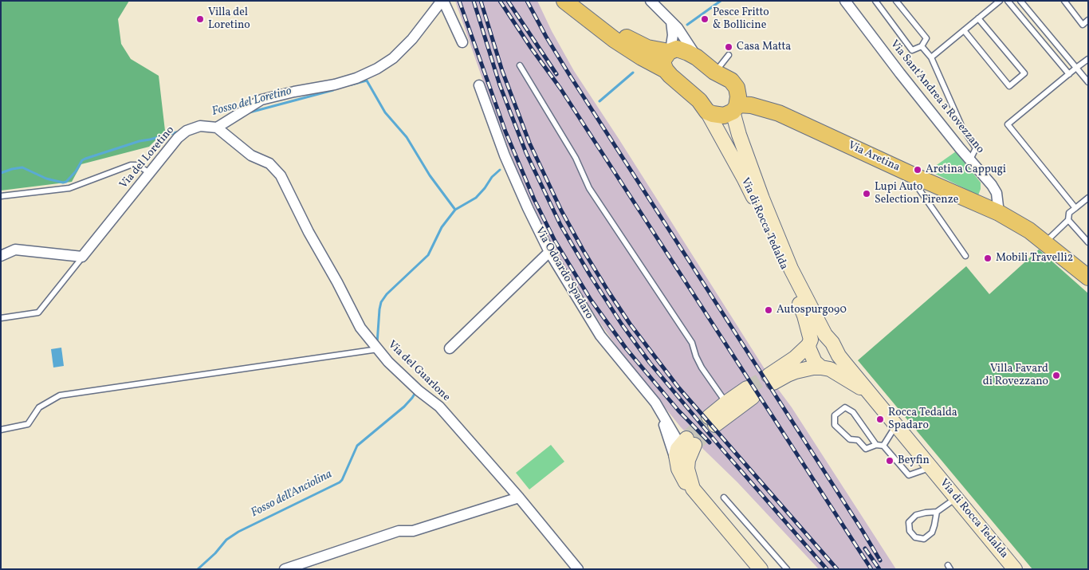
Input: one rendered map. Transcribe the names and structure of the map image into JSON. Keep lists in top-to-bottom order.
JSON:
{
  "streets": {
    "main road": ["Via Aretina"],
    "street": [
      "Via Sant'Andrea a Rovezzano",
      "Via del Loretino",
      "Via di Rocca Tedalda",
      "Via Odoardo Spadaro",
      "Via del Guarlone"
    ]
  },
  "crossings": [
    ["Via Sant'Andrea a Rovezzano", "Via Aretina"],
    ["Via Aretina", "Via di Rocca Tedalda"],
    ["Via del Loretino", "Via del Guarlone"]
  ],
  "water": ["Fosso del Loretino", "Fosso dell'Anciolina"],
  "places": [
    "Villa del Loretino",
    "Pesce Fritto & Bollicine",
    "Casa Matta",
    "Aretina Cappugi",
    "Lupi Auto Selection Firenze",
    "Mobili Travelli2",
    "Autospurgo90",
    "Villa Favard di Rovezzano",
    "Rocca Tedalda Spadaro",
    "Beyfin"
  ]
}
